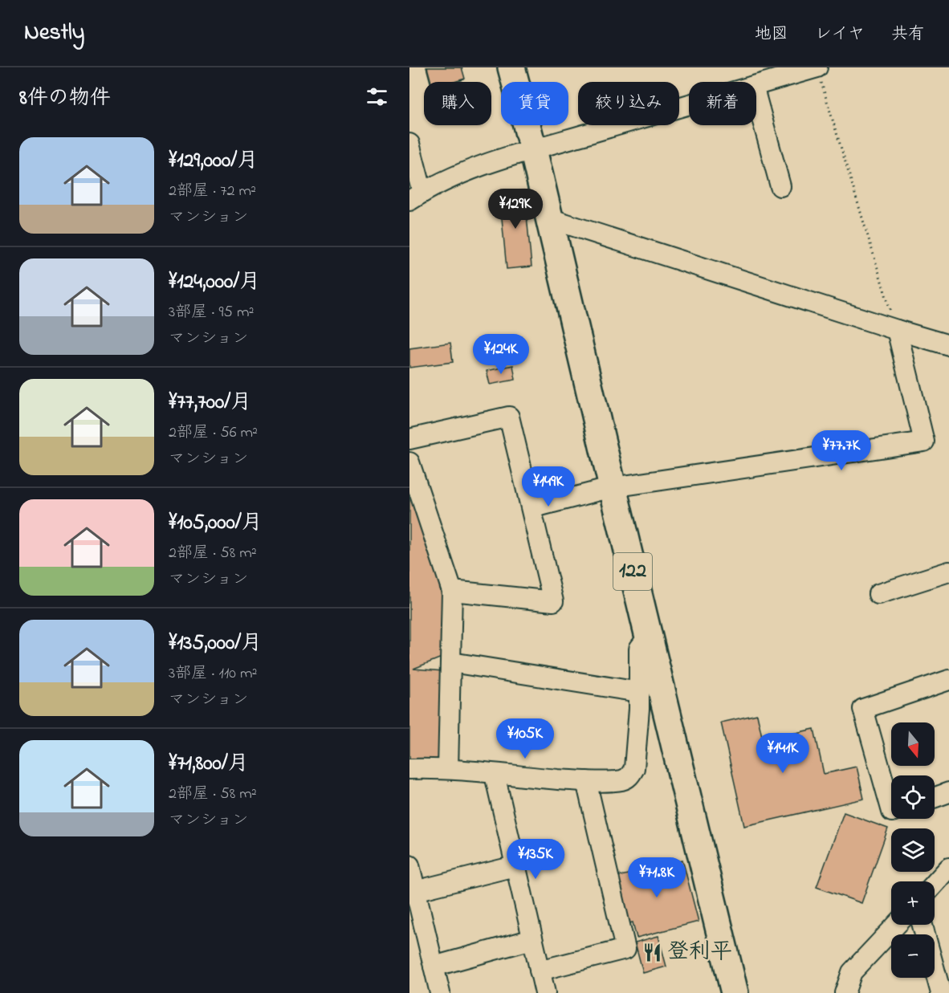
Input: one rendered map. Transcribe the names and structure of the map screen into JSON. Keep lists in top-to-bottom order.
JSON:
{
  "streets": {
    "highway": ["122"]
  },
  "places": {
    "restaurant": ["登利平"]
  },
  "north": "bottom",
  "page": {
    "header": "Nestly",
    "nav": ["地図", "レイヤ", "共有"],
    "heading": "8件の物件",
    "chip": [
      "購入",
      "賃貸",
      "絞り込み",
      "新着"
    ],
    "list": [
      {
        "name": "¥129,000/月",
        "note": "2部屋 · 72 m² · マンション"
      },
      {
        "name": "¥124,000/月",
        "note": "3部屋 · 95 m² · マンション"
      },
      {
        "name": "¥77,700/月",
        "note": "2部屋 · 56 m² · マンション"
      },
      {
        "name": "¥105,000/月",
        "note": "2部屋 · 58 m² · マンション"
      },
      {
        "name": "¥135,000/月",
        "note": "3部屋 · 110 m² · マンション"
      },
      {
        "name": "¥71,800/月",
        "note": "2部屋 · 58 m² · マンション"
      }
    ],
    "price": [
      "¥129K",
      "¥124K",
      "¥77.7K",
      "¥149K",
      "¥105K",
      "¥141K",
      "¥135K",
      "¥71.8K"
    ],
    "map_buttons": ["+", "−"]
  }
}
